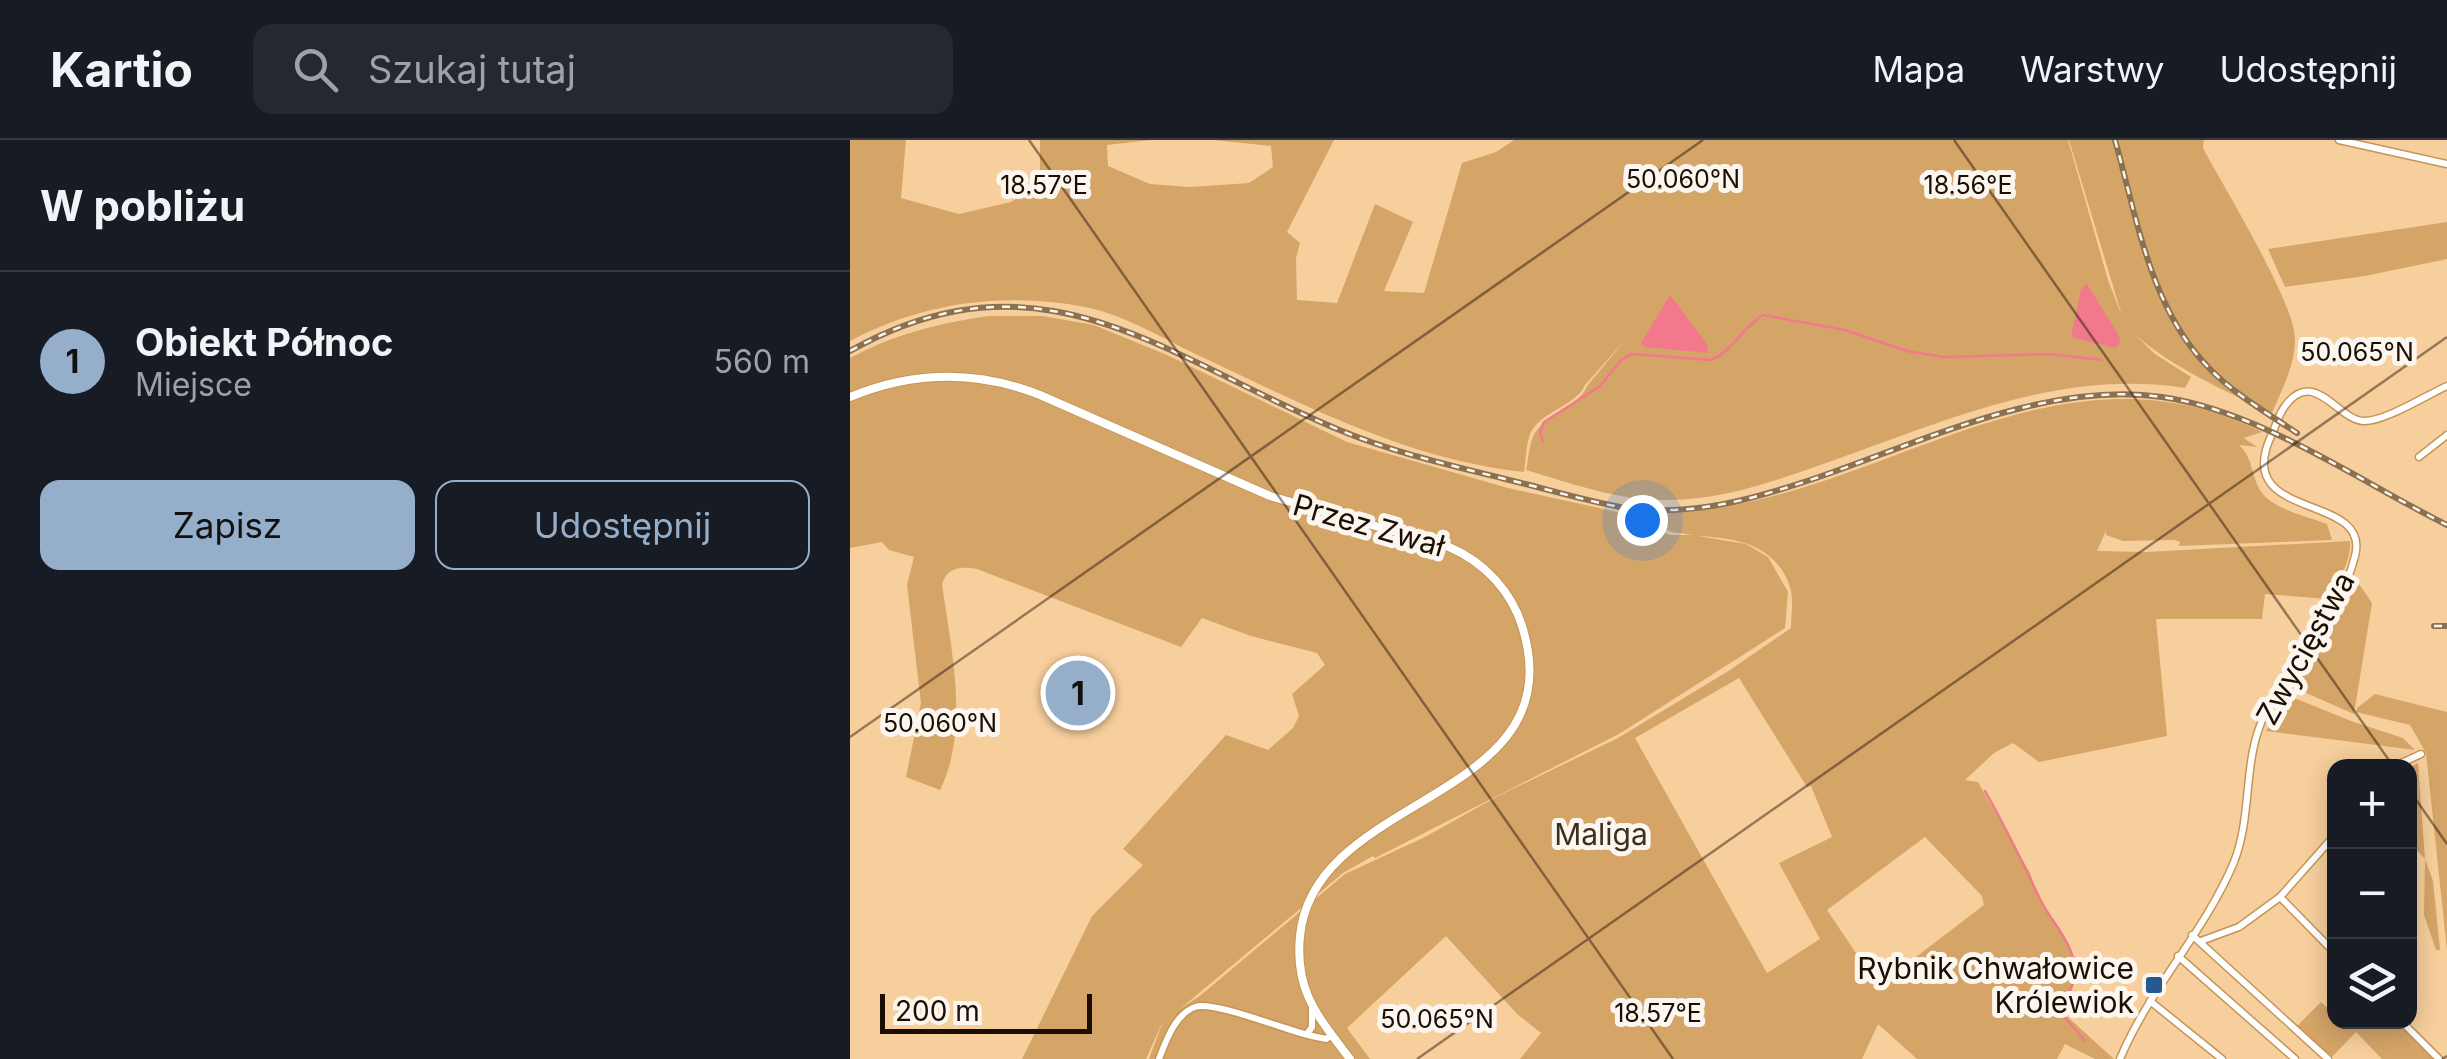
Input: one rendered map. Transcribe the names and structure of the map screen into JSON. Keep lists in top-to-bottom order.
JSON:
{
  "streets": {
    "street": ["Przez Zwał", "Zwycięstwa"]
  },
  "parks": ["Maliga"],
  "places": {
    "transit": ["Rybnik Chwałowice Królewiok"]
  },
  "scale_bar": "200 m",
  "page": {
    "header": "Kartio",
    "search": "Szukaj tutaj",
    "nav": ["Mapa", "Warstwy", "Udostępnij"],
    "heading": "W pobliżu",
    "list": [
      {
        "mark": "1",
        "name": "Obiekt Północ",
        "note": "Miejsce",
        "value": "560 m"
      }
    ],
    "buttons": ["Zapisz", "Udostępnij"],
    "pins": "1",
    "map_buttons": ["+", "−"],
    "scale": "200 m"
  },
  "coordinates": [
    "50.060°N",
    "18.57°E",
    "18.56°E",
    "50.065°N"
  ]
}
